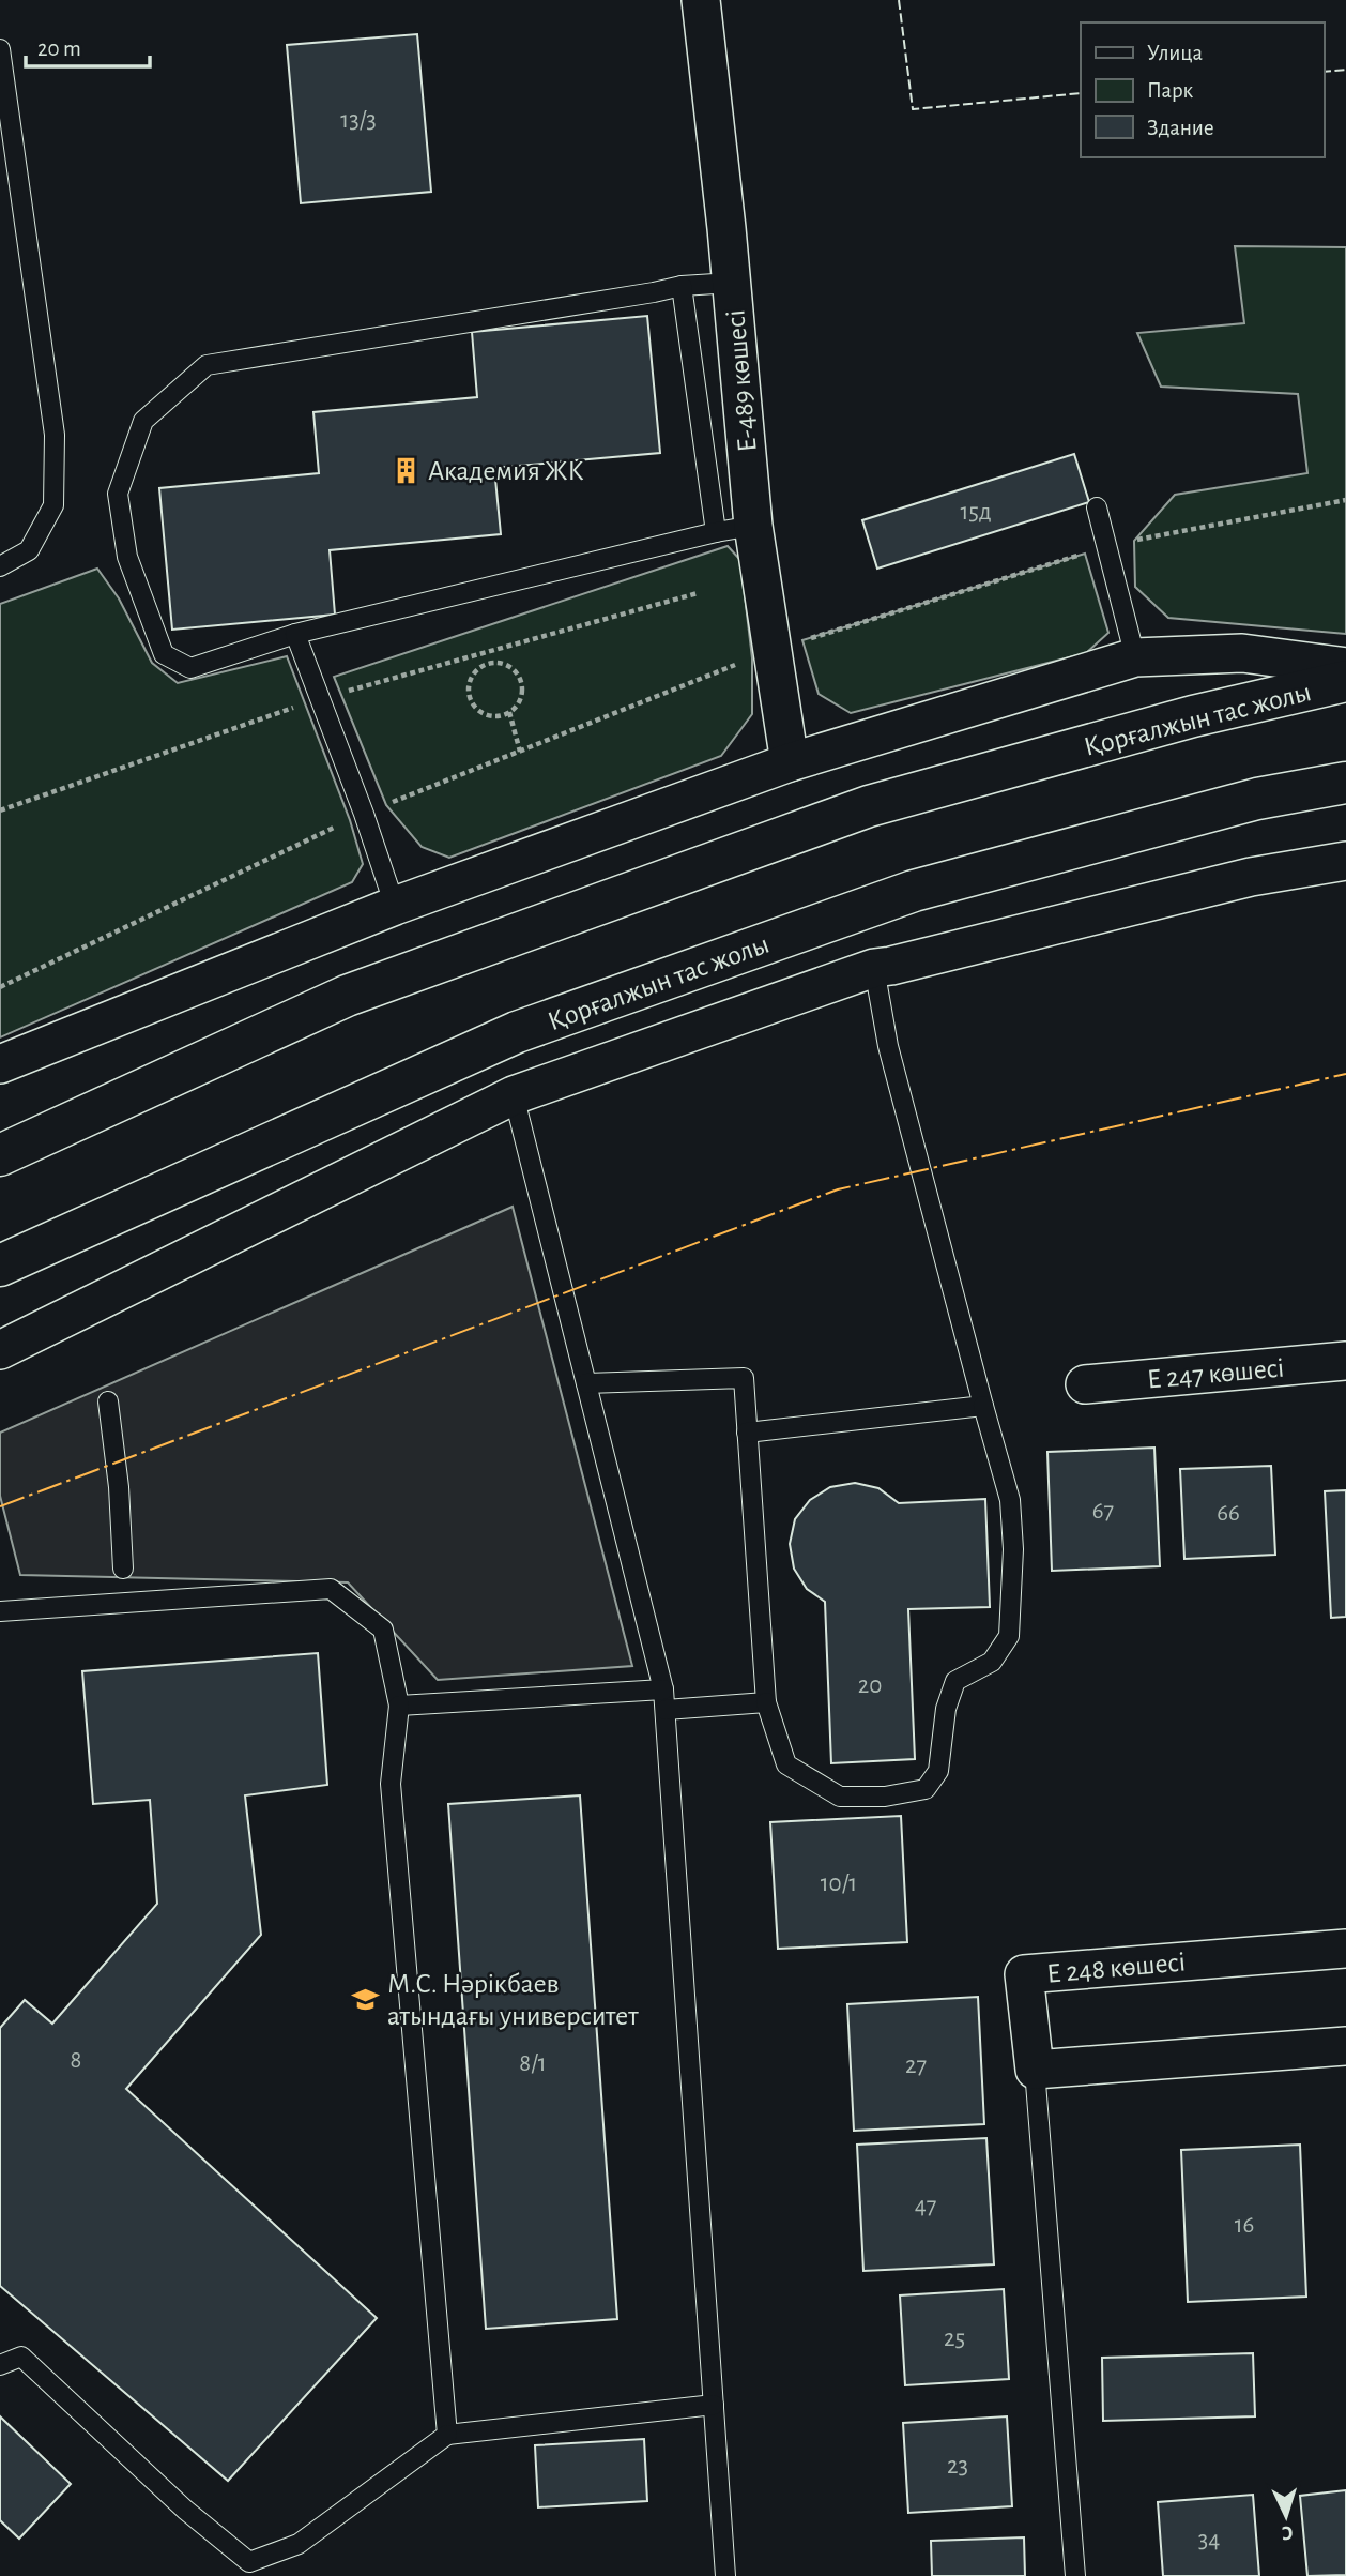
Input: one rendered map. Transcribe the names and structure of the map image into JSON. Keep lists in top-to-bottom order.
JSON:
{
  "streets": {
    "main road": ["Қорғалжын тас жолы"],
    "street": ["Е-489 көшесі", "Е 247 көшесі", "Е 248 көшесі"]
  },
  "places": {
    "building": ["Академия ЖК"],
    "school or university": ["М.С. Нәрікбаев атындағы университет"]
  },
  "house_numbers": [
    "13/3",
    "15д",
    "67",
    "66",
    "20",
    "10/1",
    "8",
    "8/1",
    "27",
    "47",
    "16",
    "25",
    "23",
    "34"
  ],
  "legend": ["Улица", "Парк", "Здание"],
  "scale_bar": "20 m",
  "north": "bottom"
}
